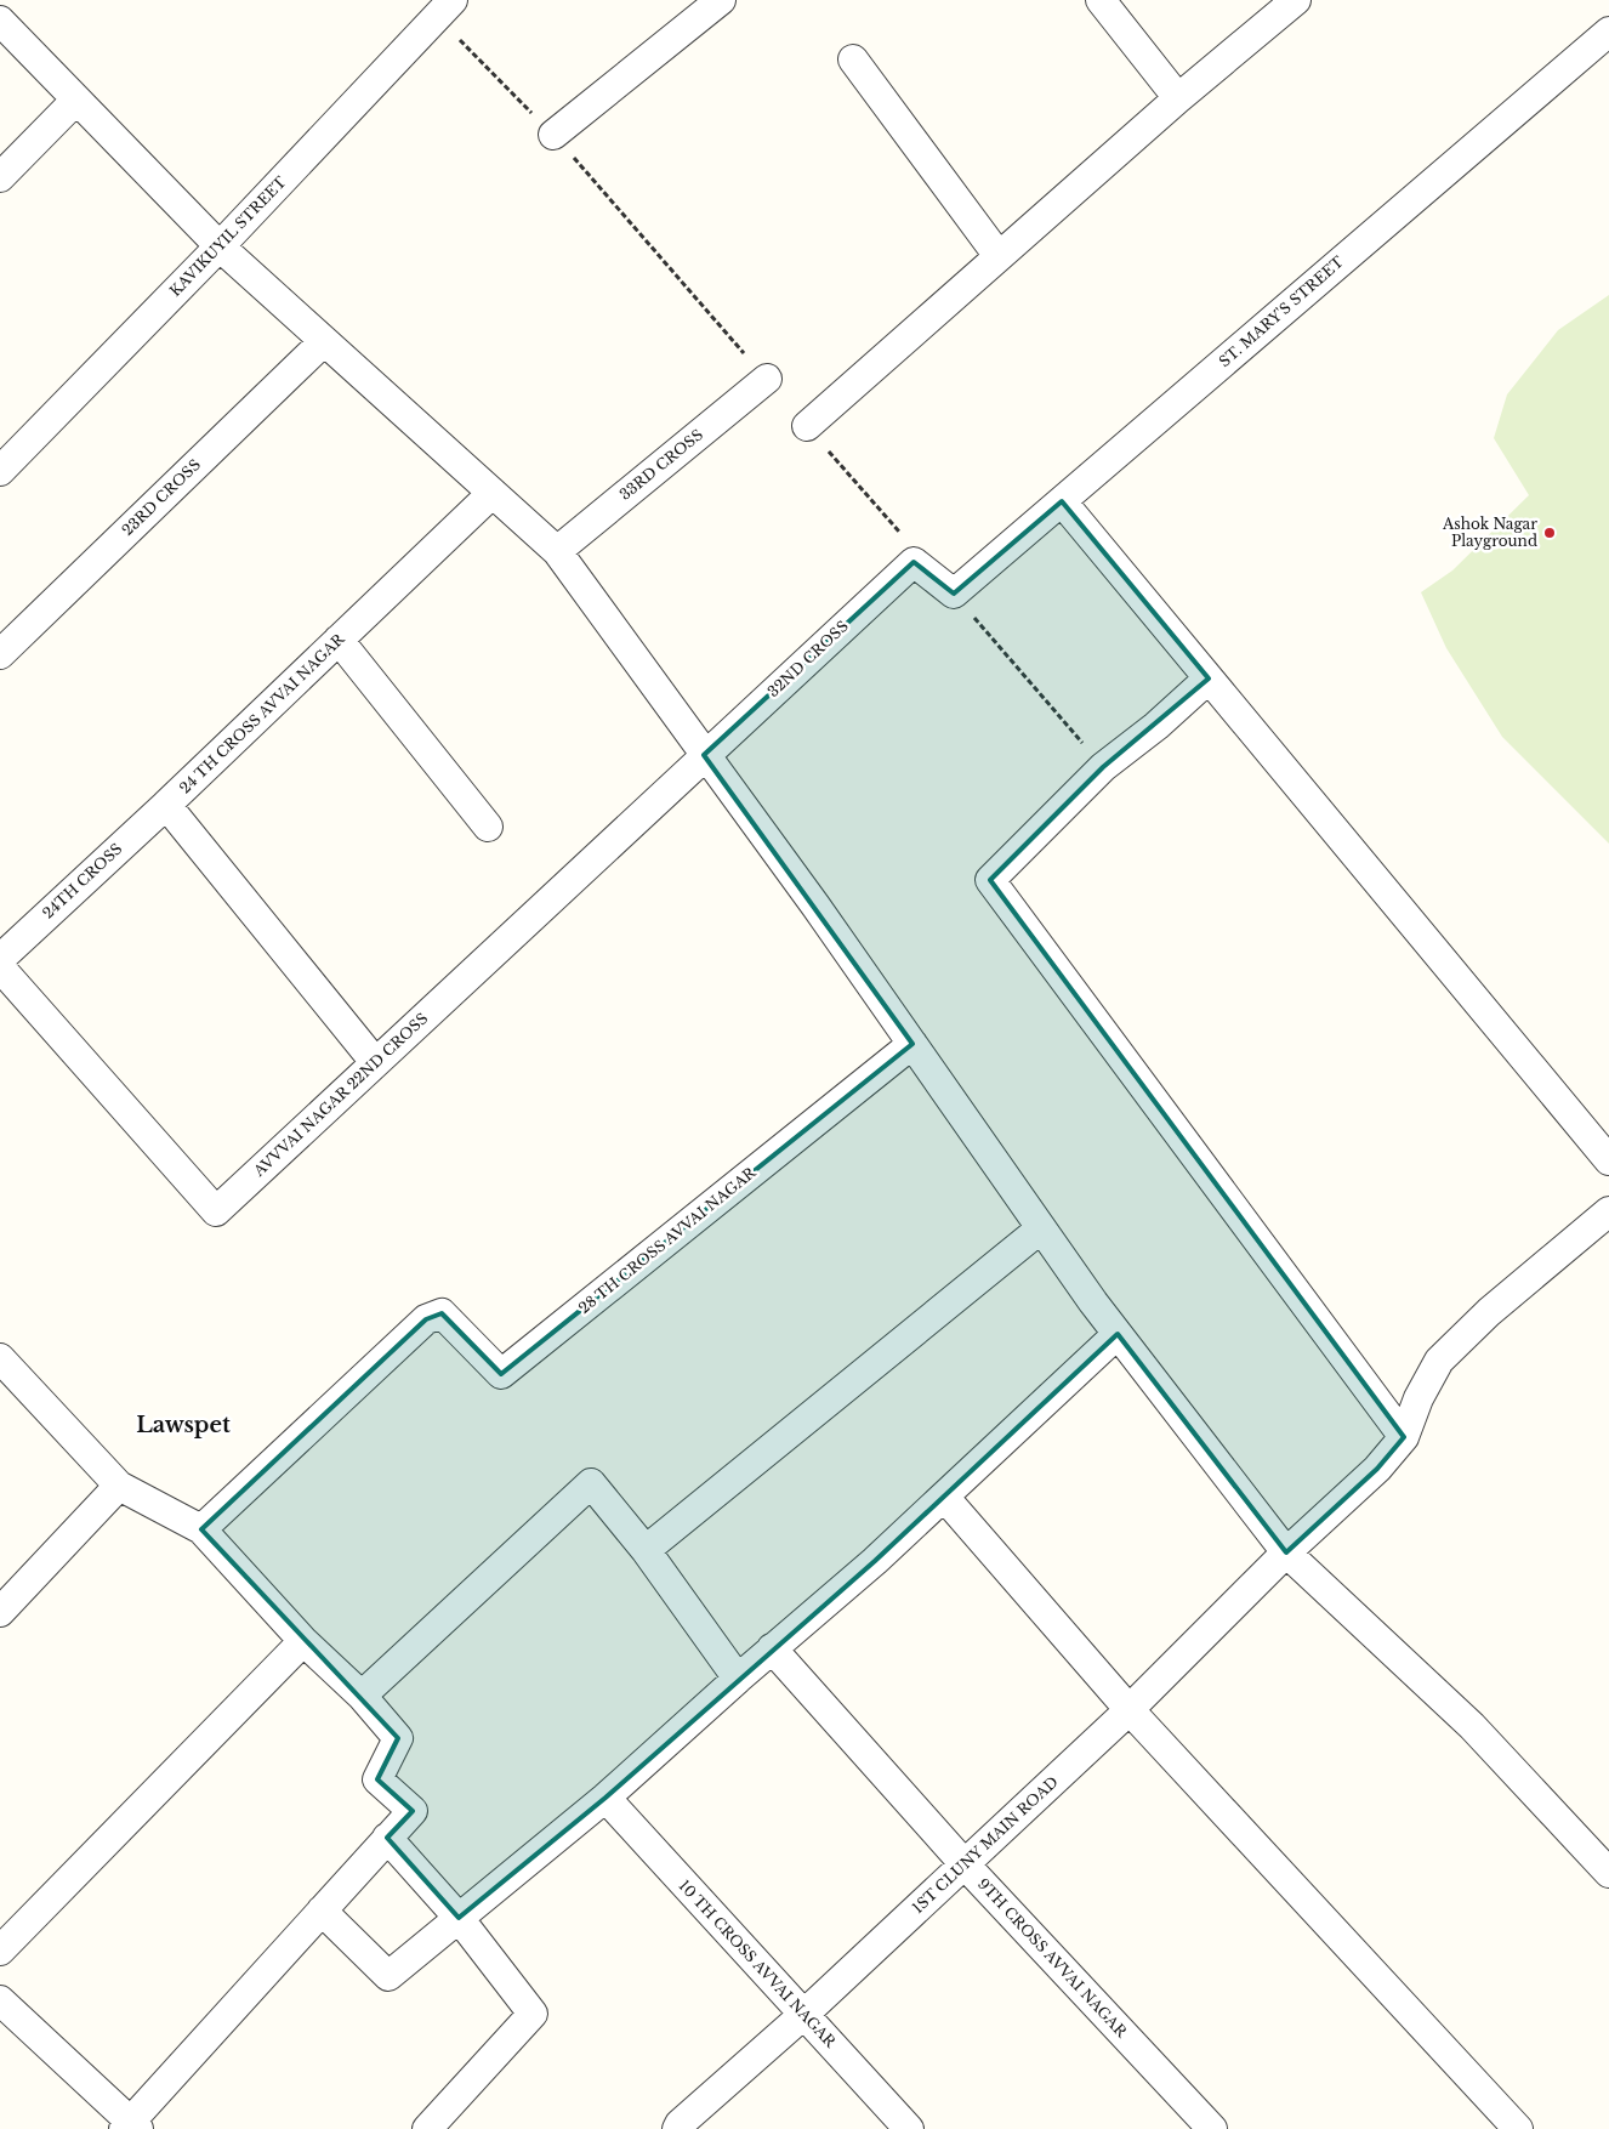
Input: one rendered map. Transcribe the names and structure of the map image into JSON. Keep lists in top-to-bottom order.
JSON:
{
  "streets": {
    "street": [
      "KAVIKUYIL STREET",
      "ST. MARY'S STREET",
      "33RD CROSS",
      "23RD CROSS",
      "32ND CROSS",
      "24 TH CROSS AVVAI NAGAR",
      "24TH CROSS",
      "AVVVAI NAGAR 22ND CROSS",
      "28 TH CROSS AVVAI NAGAR",
      "1ST CLUNY MAIN ROAD",
      "9TH CROSS AVVAI NAGAR",
      "10 TH CROSS AVVAI NAGAR"
    ]
  },
  "crossings": [
    ["ST. MARY'S STREET", "32ND CROSS"],
    ["32ND CROSS", "AVVVAI NAGAR 22ND CROSS"],
    ["24 TH CROSS AVVAI NAGAR", "24TH CROSS"],
    ["24 TH CROSS AVVAI NAGAR", "AVVVAI NAGAR 22ND CROSS"],
    ["1ST CLUNY MAIN ROAD", "9TH CROSS AVVAI NAGAR"],
    ["1ST CLUNY MAIN ROAD", "10 TH CROSS AVVAI NAGAR"]
  ],
  "districts": ["Lawspet"],
  "places": ["Ashok Nagar Playground"]
}
